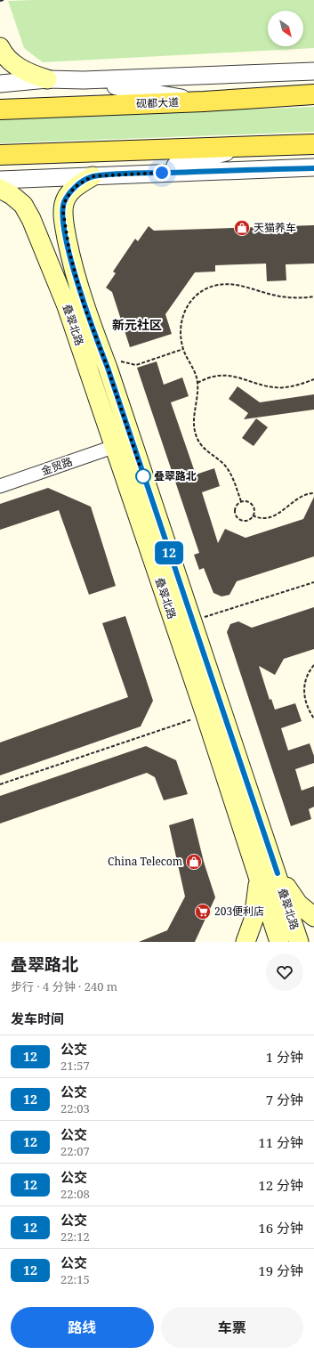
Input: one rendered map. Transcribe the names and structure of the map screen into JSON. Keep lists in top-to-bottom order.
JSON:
{
  "streets": {
    "main road": ["砚都大道", "叠翠北路"],
    "street": ["金贸路"]
  },
  "crossings": [
    ["叠翠北路", "金贸路"]
  ],
  "districts": ["新元社区"],
  "places": {
    "shop": ["天猫养车", "China Telecom"],
    "other": ["叠翠路北"],
    "supermarket": ["203便利店"]
  },
  "lines": ["bus line 12"],
  "north": "bottom right",
  "page": {
    "on_map": "12",
    "heading": [
      ["叠翠路北", "步行 · 4 分钟 · 240 m"],
      "发车时间"
    ],
    "list": [
      {
        "mark": "12",
        "name": "公交",
        "note": "21:57",
        "value": "1 分钟"
      },
      {
        "mark": "12",
        "name": "公交",
        "note": "22:03",
        "value": "7 分钟"
      },
      {
        "mark": "12",
        "name": "公交",
        "note": "22:07",
        "value": "11 分钟"
      },
      {
        "mark": "12",
        "name": "公交",
        "note": "22:08",
        "value": "12 分钟"
      },
      {
        "mark": "12",
        "name": "公交",
        "note": "22:12",
        "value": "16 分钟"
      },
      {
        "mark": "12",
        "name": "公交",
        "note": "22:15",
        "value": "19 分钟"
      }
    ],
    "buttons": ["路线", "车票"]
  }
}
